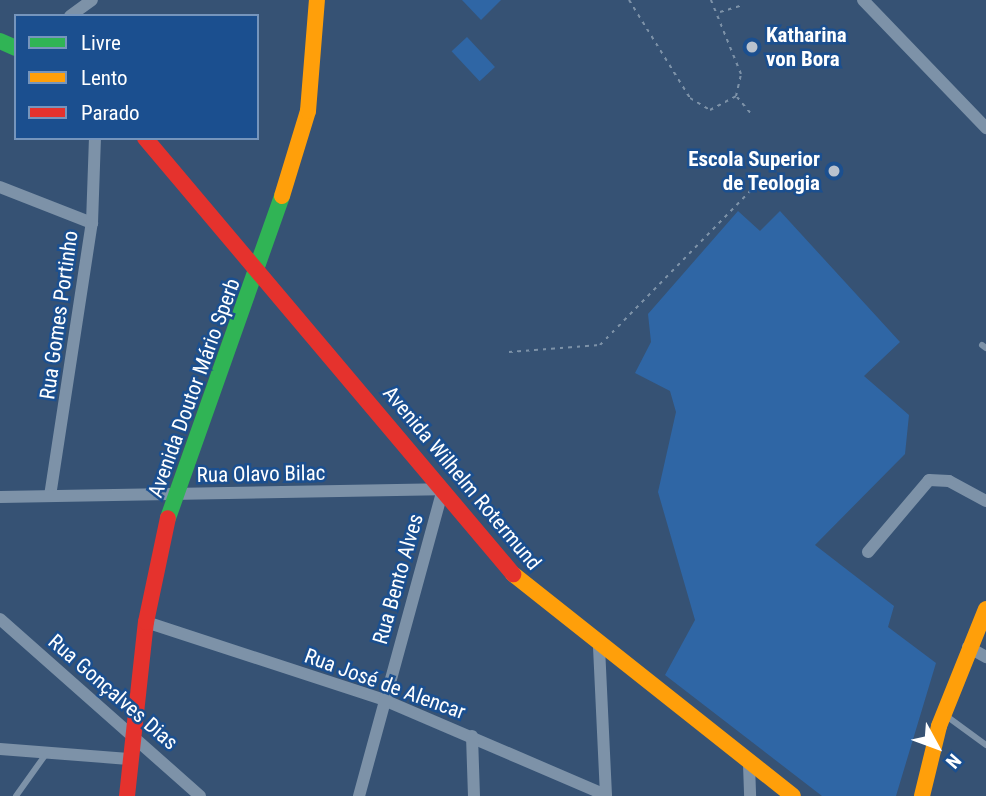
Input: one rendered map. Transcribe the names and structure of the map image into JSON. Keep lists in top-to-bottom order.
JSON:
{
  "streets": {
    "street": [
      "Rua Gomes Portinho",
      "Avenida Doutor Mário Sperb",
      "Rua Olavo Bilac",
      "Avenida Wilhelm Rotermund",
      "Rua Bento Alves",
      "Rua José de Alencar",
      "Rua Gonçalves Dias"
    ]
  },
  "crossings": [
    ["Rua Gomes Portinho", "Rua Olavo Bilac"],
    ["Avenida Doutor Mário Sperb", "Rua Olavo Bilac"],
    ["Avenida Doutor Mário Sperb", "Avenida Wilhelm Rotermund"],
    ["Avenida Doutor Mário Sperb", "Rua José de Alencar"],
    ["Avenida Doutor Mário Sperb", "Rua Gonçalves Dias"],
    ["Rua Olavo Bilac", "Avenida Wilhelm Rotermund"],
    ["Rua Olavo Bilac", "Rua Bento Alves"],
    ["Avenida Wilhelm Rotermund", "Rua Bento Alves"],
    ["Rua Bento Alves", "Rua José de Alencar"]
  ],
  "places": ["Katharina von Bora", "Escola Superior de Teologia"],
  "legend": ["Livre", "Lento", "Parado"],
  "north": "bottom right"
}
